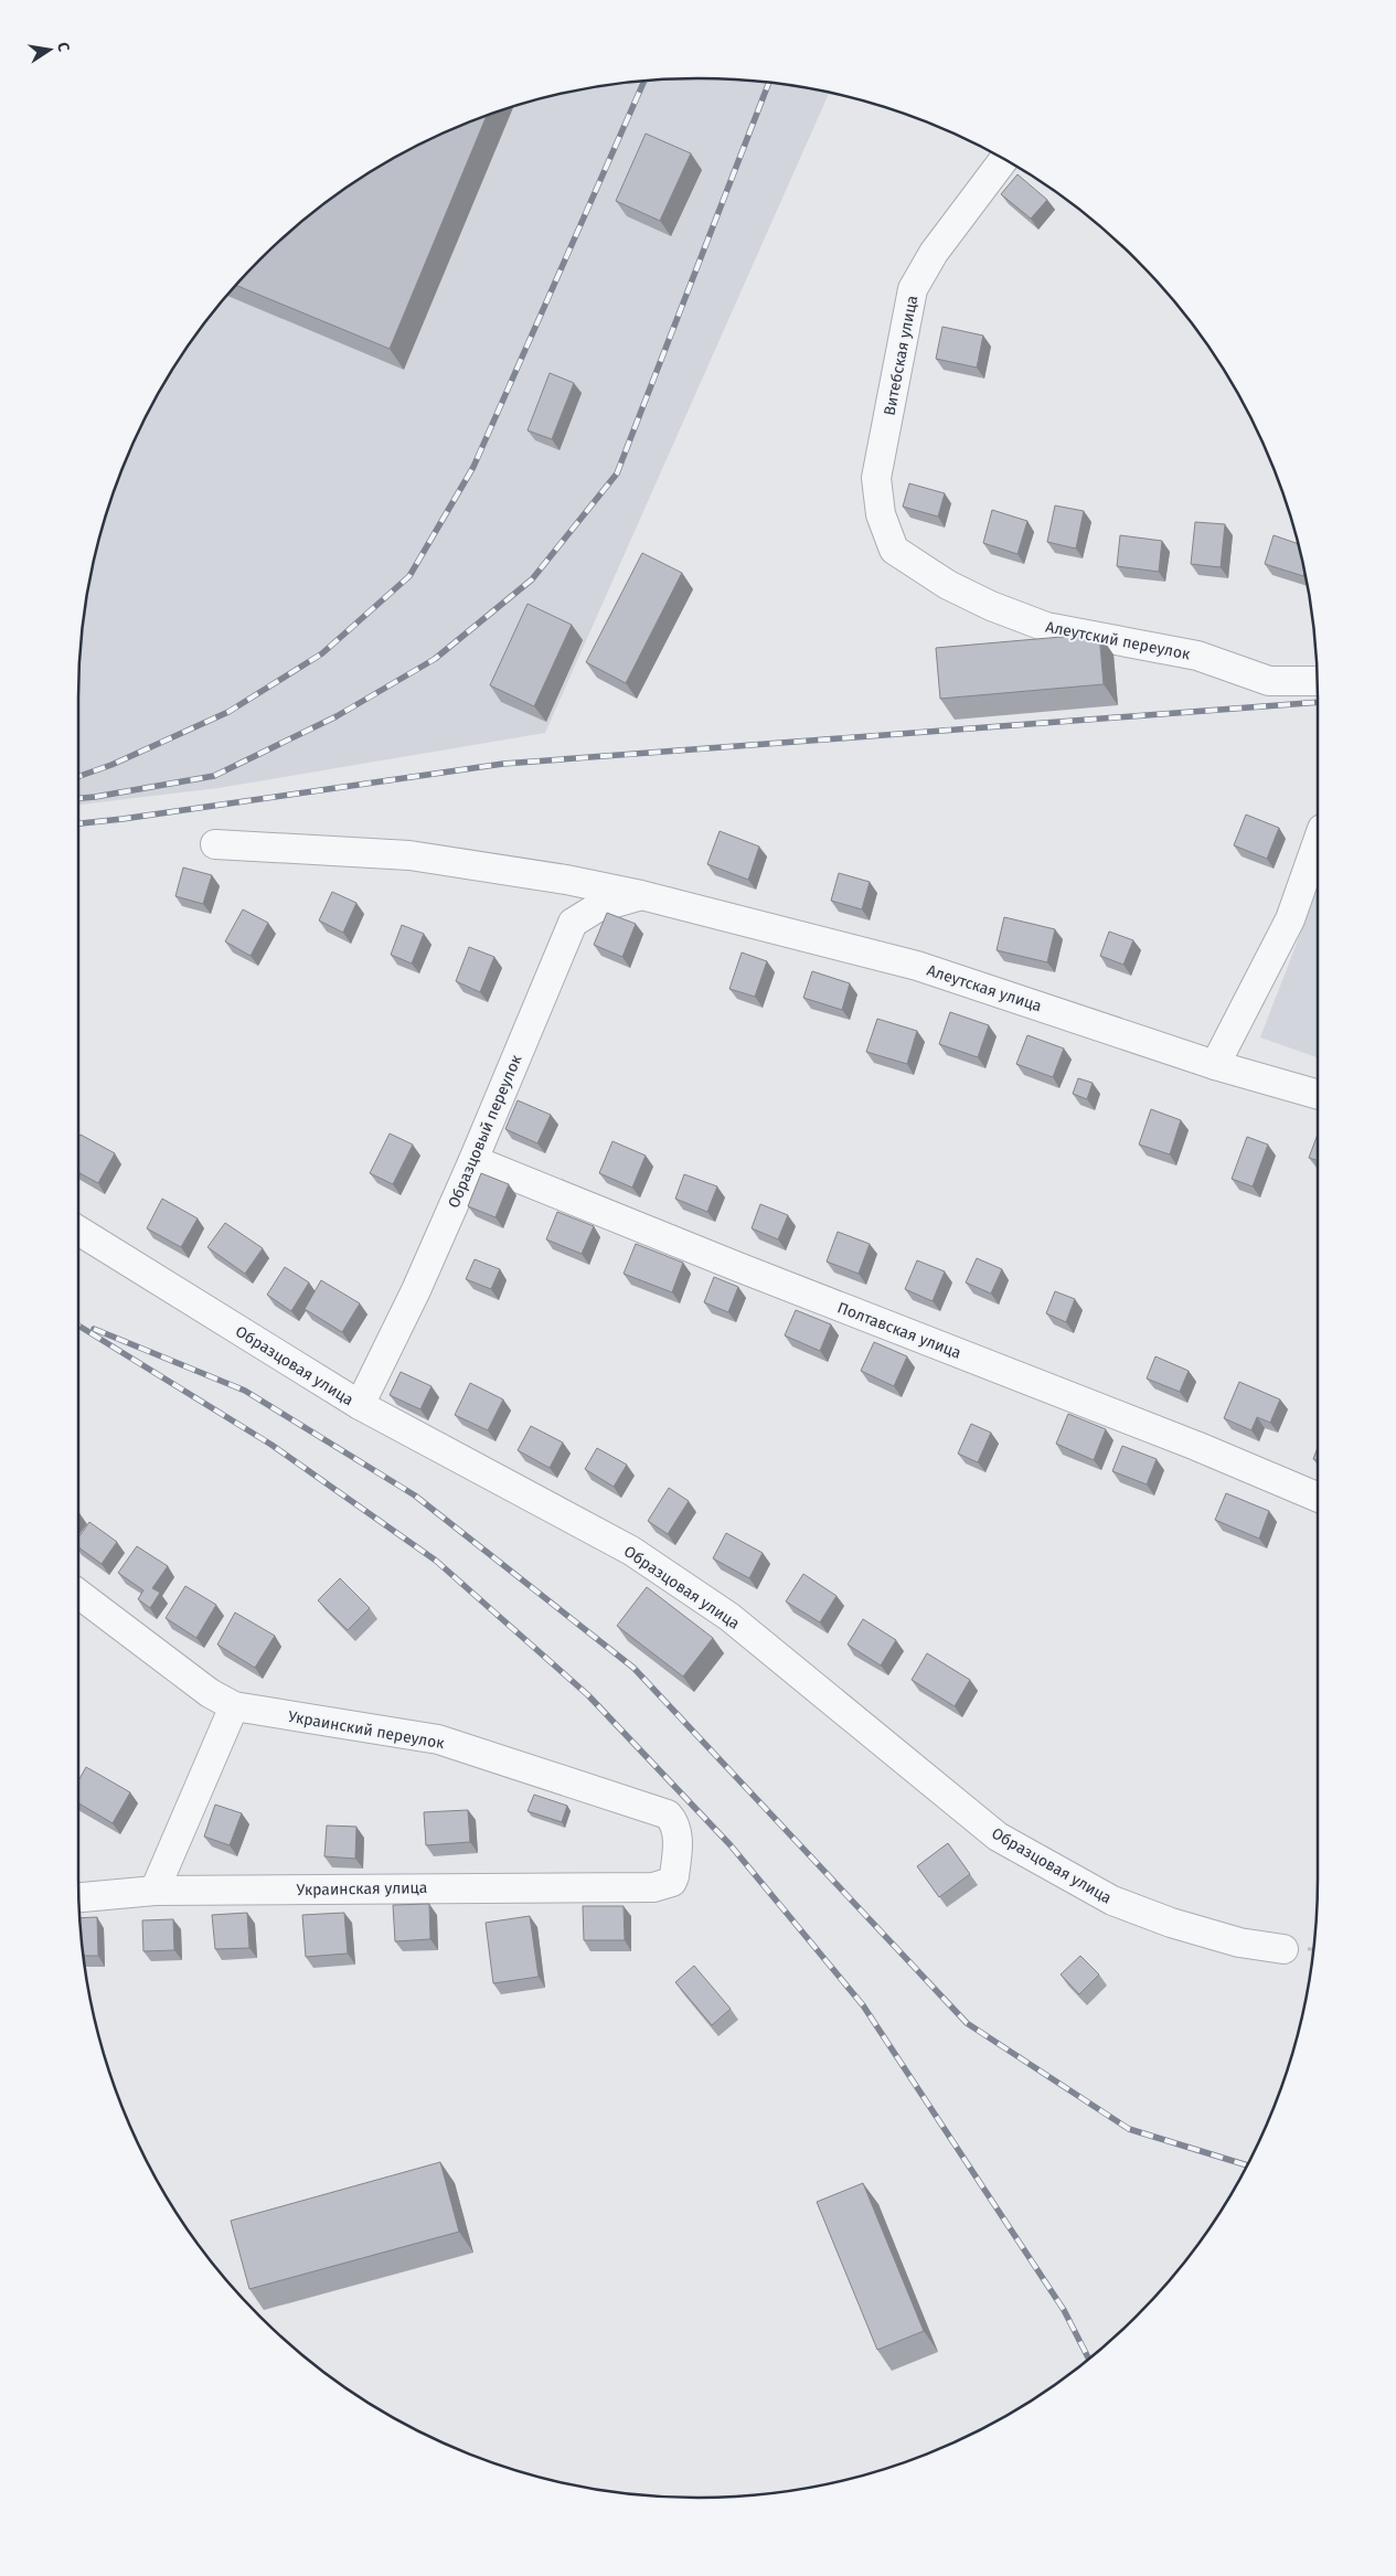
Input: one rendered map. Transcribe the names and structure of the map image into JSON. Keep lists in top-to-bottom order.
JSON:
{
  "streets": {
    "street": [
      "Витебская улица",
      "Алеутский переулок",
      "Алеутская улица",
      "Образцовый переулок",
      "Полтавская улица",
      "Образцовая улица",
      "Украинский переулок",
      "Украинская улица"
    ]
  },
  "crossings": [
    ["Витебская улица", "Алеутский переулок"],
    ["Алеутская улица", "Образцовый переулок"],
    ["Образцовый переулок", "Полтавская улица"],
    ["Образцовый переулок", "Образцовая улица"],
    ["Украинский переулок", "Украинская улица"]
  ],
  "north": "right"
}
